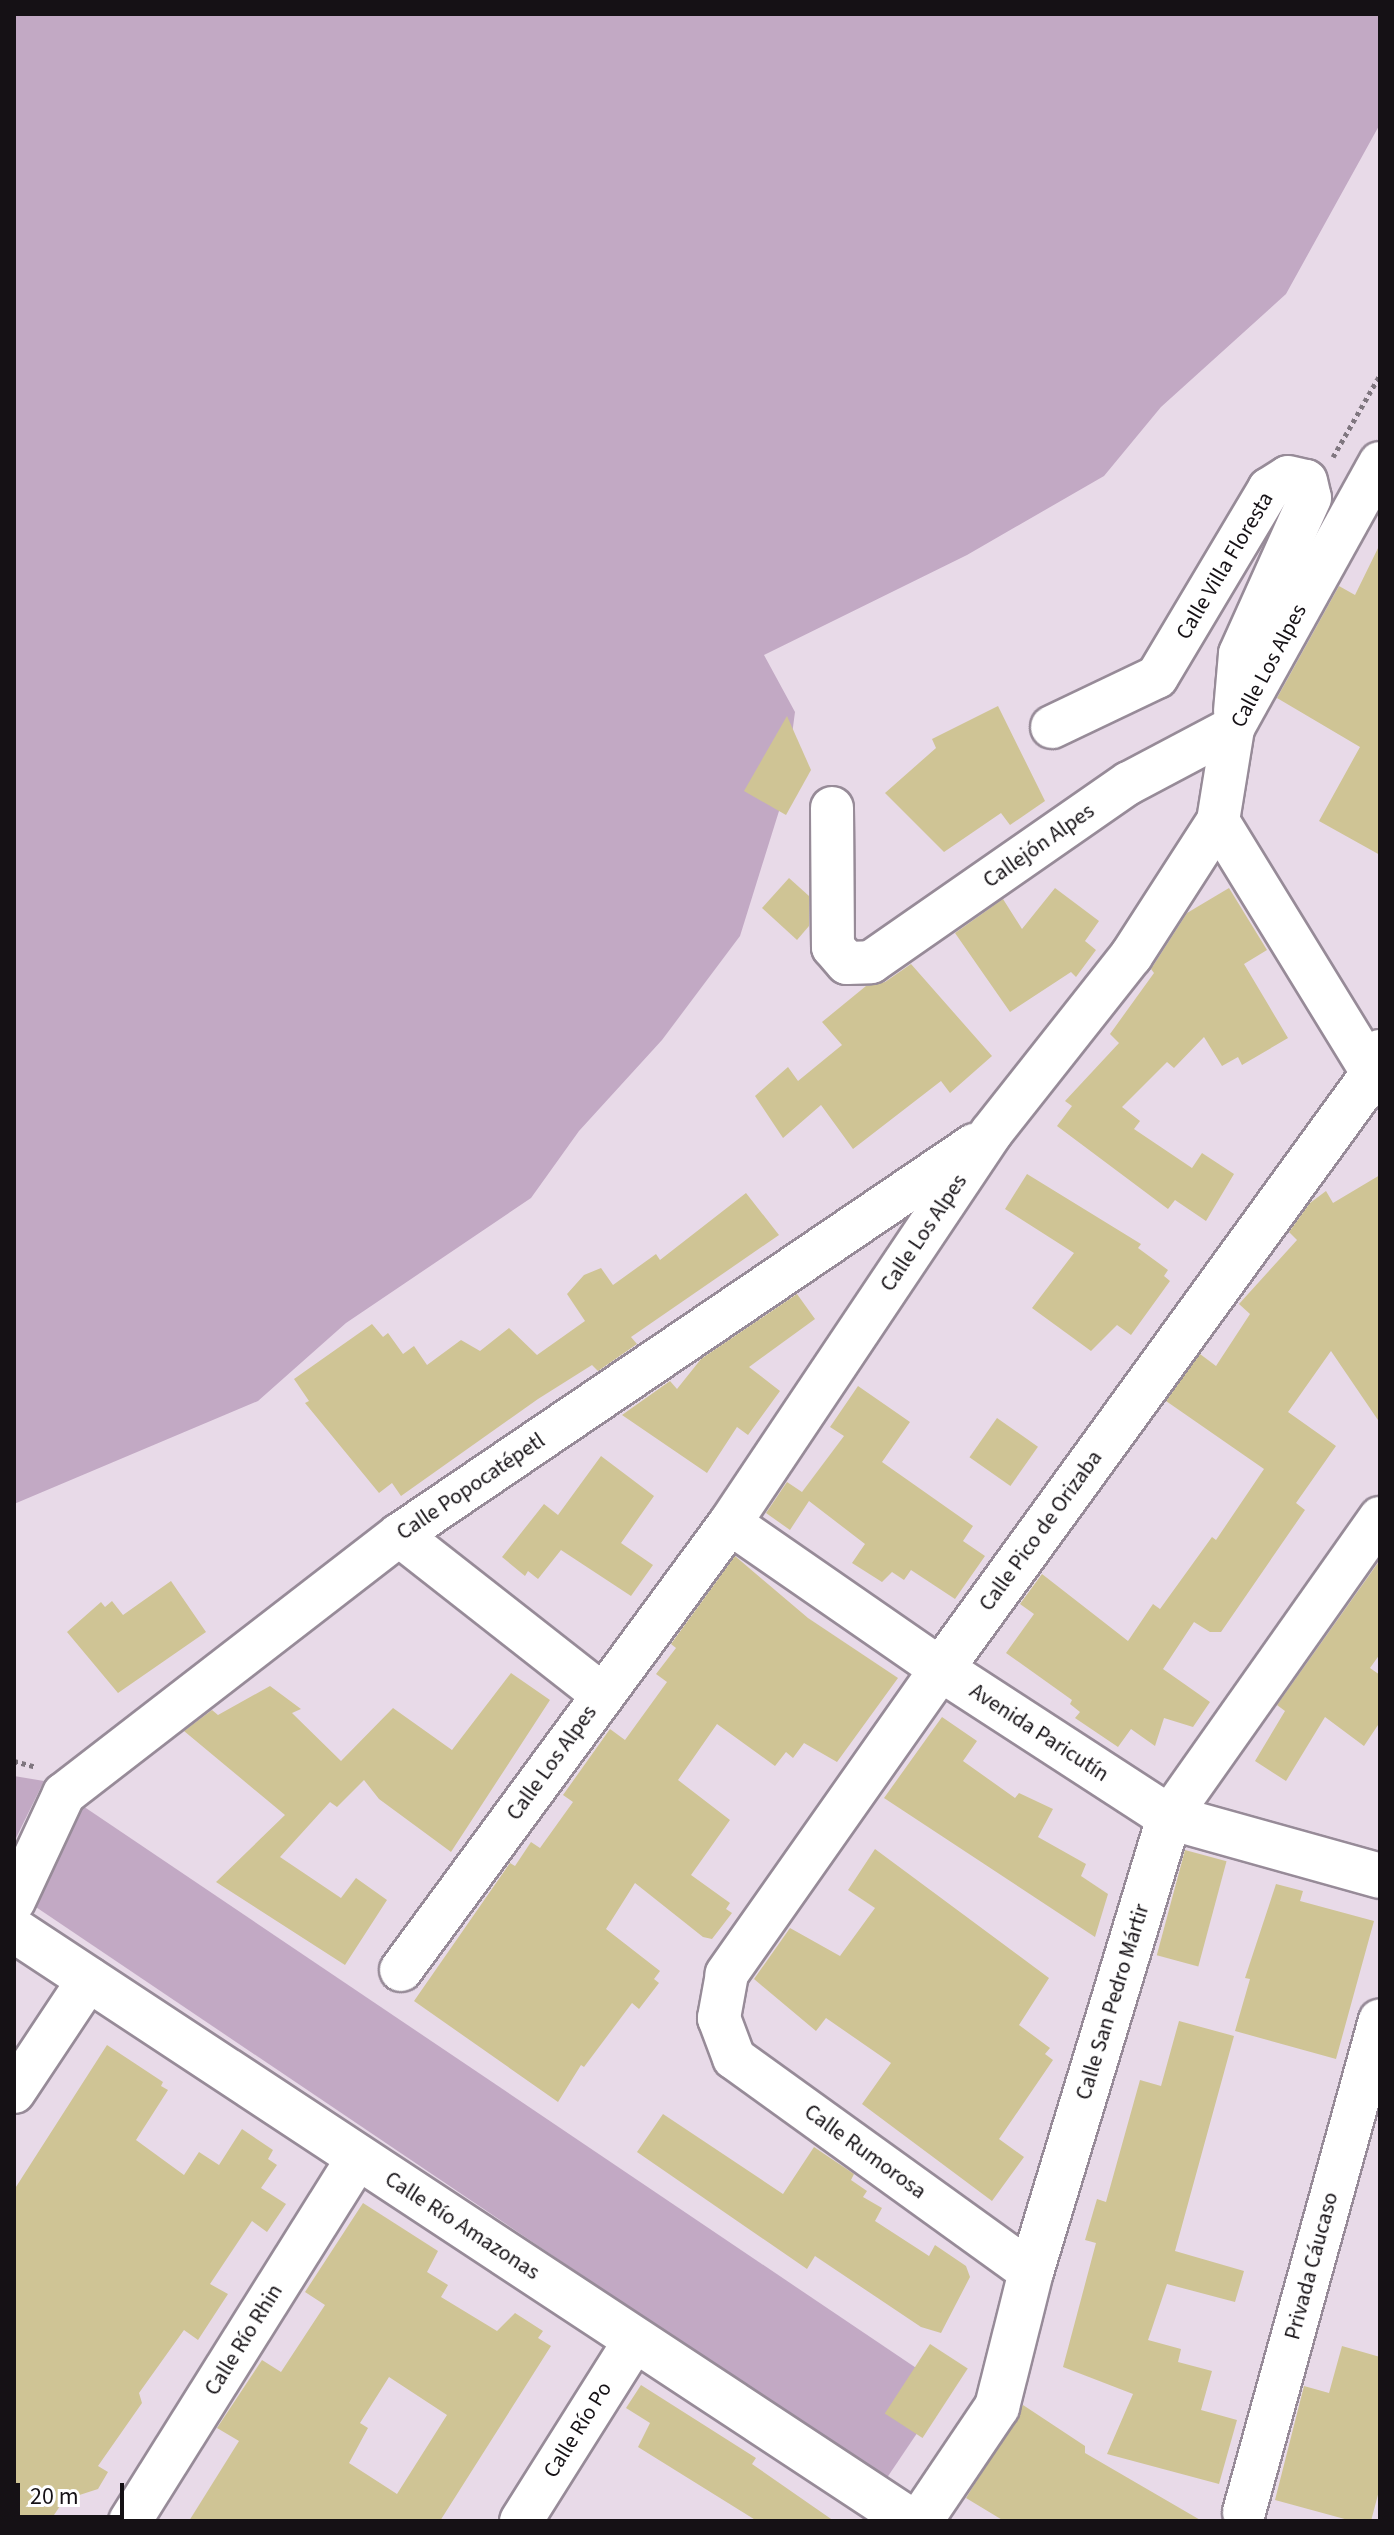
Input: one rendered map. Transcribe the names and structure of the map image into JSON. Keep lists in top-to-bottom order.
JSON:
{
  "streets": {
    "street": [
      "Calle Villa Floresta",
      "Calle Los Alpes",
      "Callejón Alpes",
      "Calle Popocatépetl",
      "Calle Pico de Orizaba",
      "Avenida Paricutín",
      "Calle San Pedro Mártir",
      "Calle Rumorosa",
      "Calle Río Amazonas",
      "Privada Cáucaso",
      "Calle Río Rhin",
      "Calle Río Po"
    ]
  },
  "crossings": [
    ["Calle Villa Floresta", "Calle Los Alpes"],
    ["Calle Villa Floresta", "Callejón Alpes"],
    ["Calle Los Alpes", "Callejón Alpes"],
    ["Calle Los Alpes", "Calle Popocatépetl"],
    ["Calle Los Alpes", "Avenida Paricutín"],
    ["Calle Pico de Orizaba", "Avenida Paricutín"],
    ["Calle Pico de Orizaba", "Calle Rumorosa"],
    ["Avenida Paricutín", "Calle San Pedro Mártir"],
    ["Calle San Pedro Mártir", "Calle Rumorosa"],
    ["Calle Río Amazonas", "Calle Río Rhin"],
    ["Calle Río Amazonas", "Calle Río Po"]
  ],
  "scale_bar": "20 m"
}
